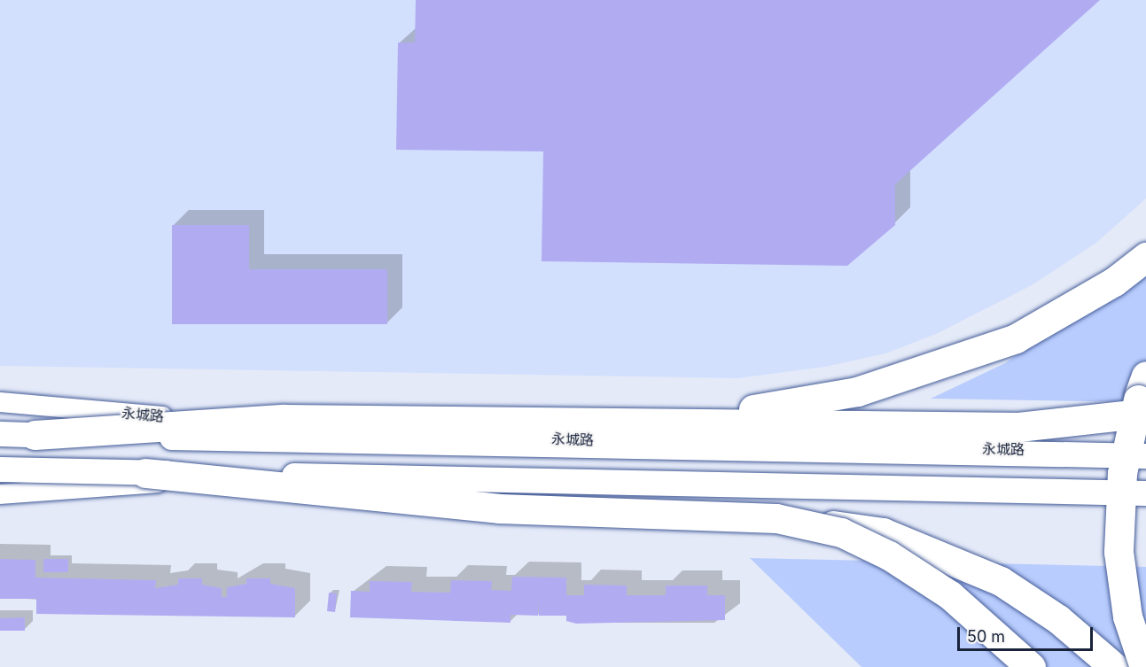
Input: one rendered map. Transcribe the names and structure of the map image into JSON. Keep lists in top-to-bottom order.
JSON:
{
  "streets": {
    "street": ["永城路"]
  },
  "scale_bar": "50 m"
}
